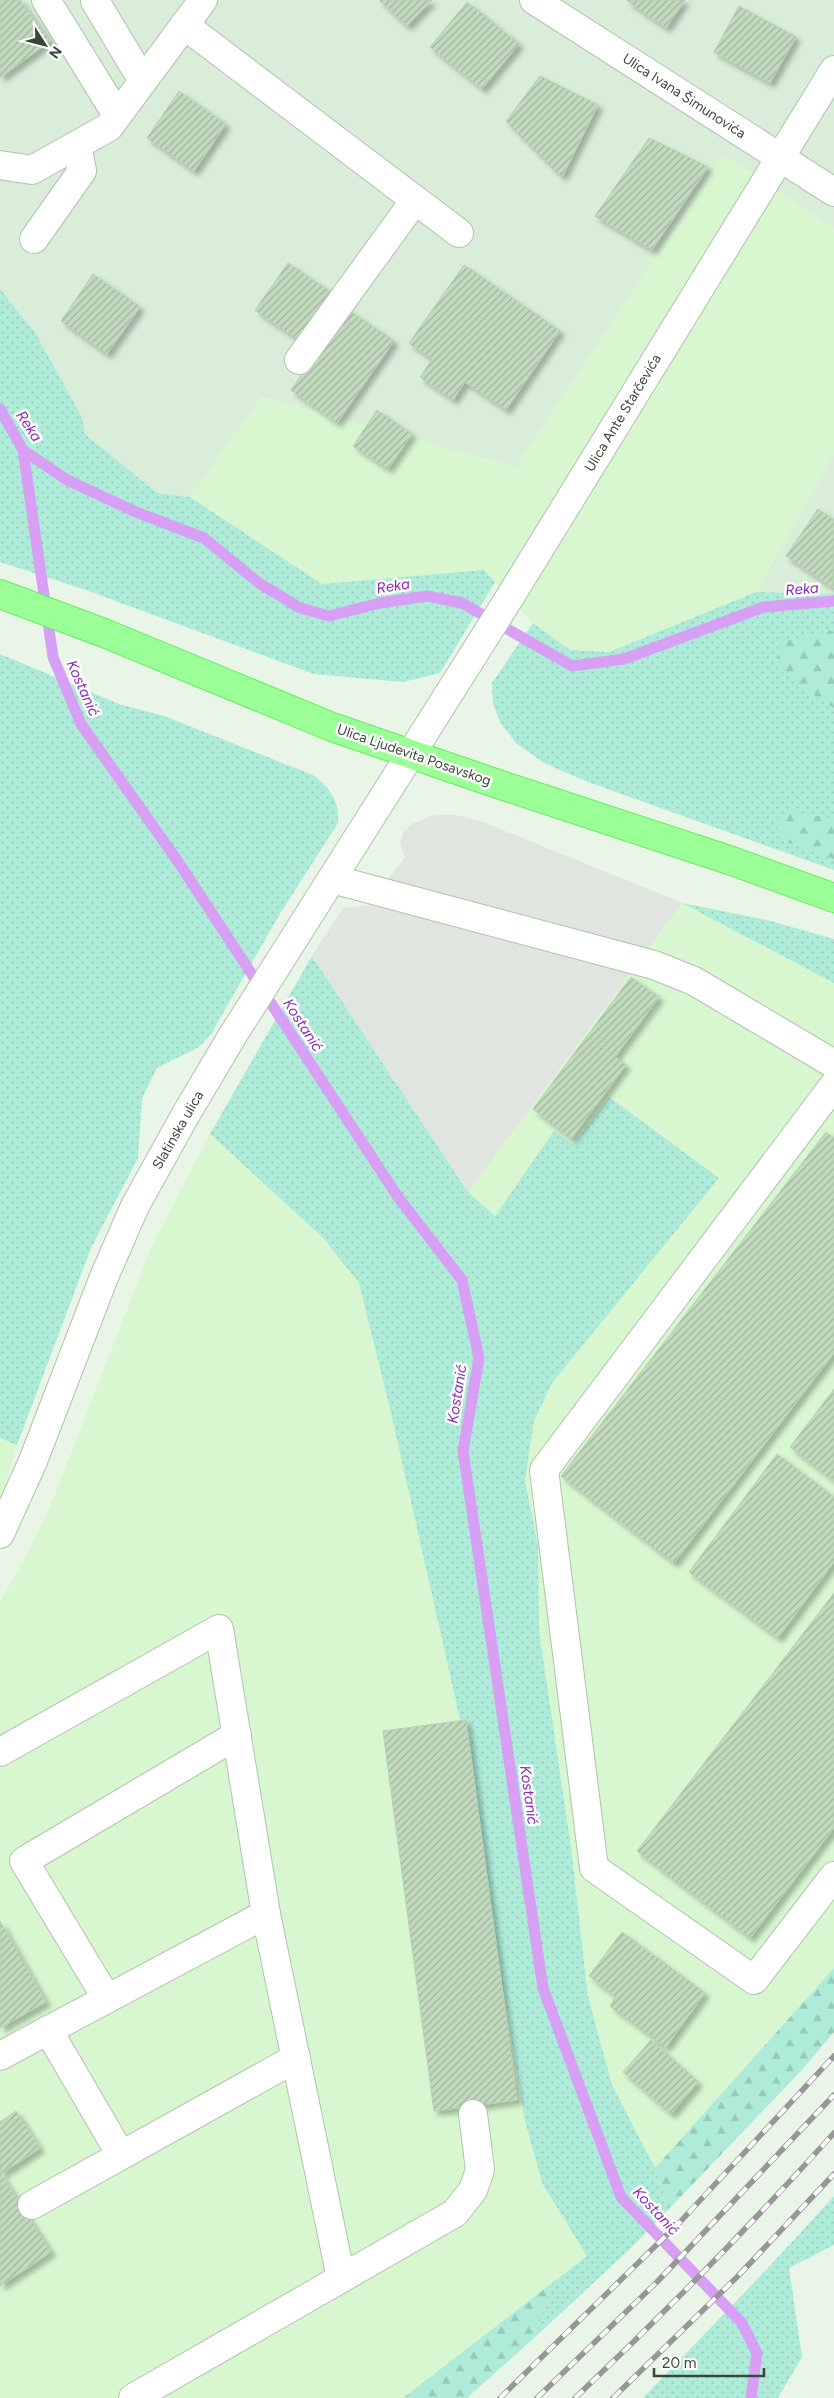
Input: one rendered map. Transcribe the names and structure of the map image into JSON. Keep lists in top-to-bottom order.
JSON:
{
  "streets": {
    "main road": ["Ulica Ljudevita Posavskog"],
    "street": ["Ulica Ivana Šimunovića", "Ulica Ante Starčevića", "Slatinska ulica"]
  },
  "crossings": [
    ["Ulica Ivana Šimunovića", "Ulica Ante Starčevića"],
    ["Ulica Ante Starčevića", "Ulica Ljudevita Posavskog"],
    ["Ulica Ante Starčevića", "Slatinska ulica"],
    ["Ulica Ljudevita Posavskog", "Slatinska ulica"]
  ],
  "water": ["Reka", "Kostanić"],
  "scale_bar": "20 m",
  "north": "bottom right"
}
